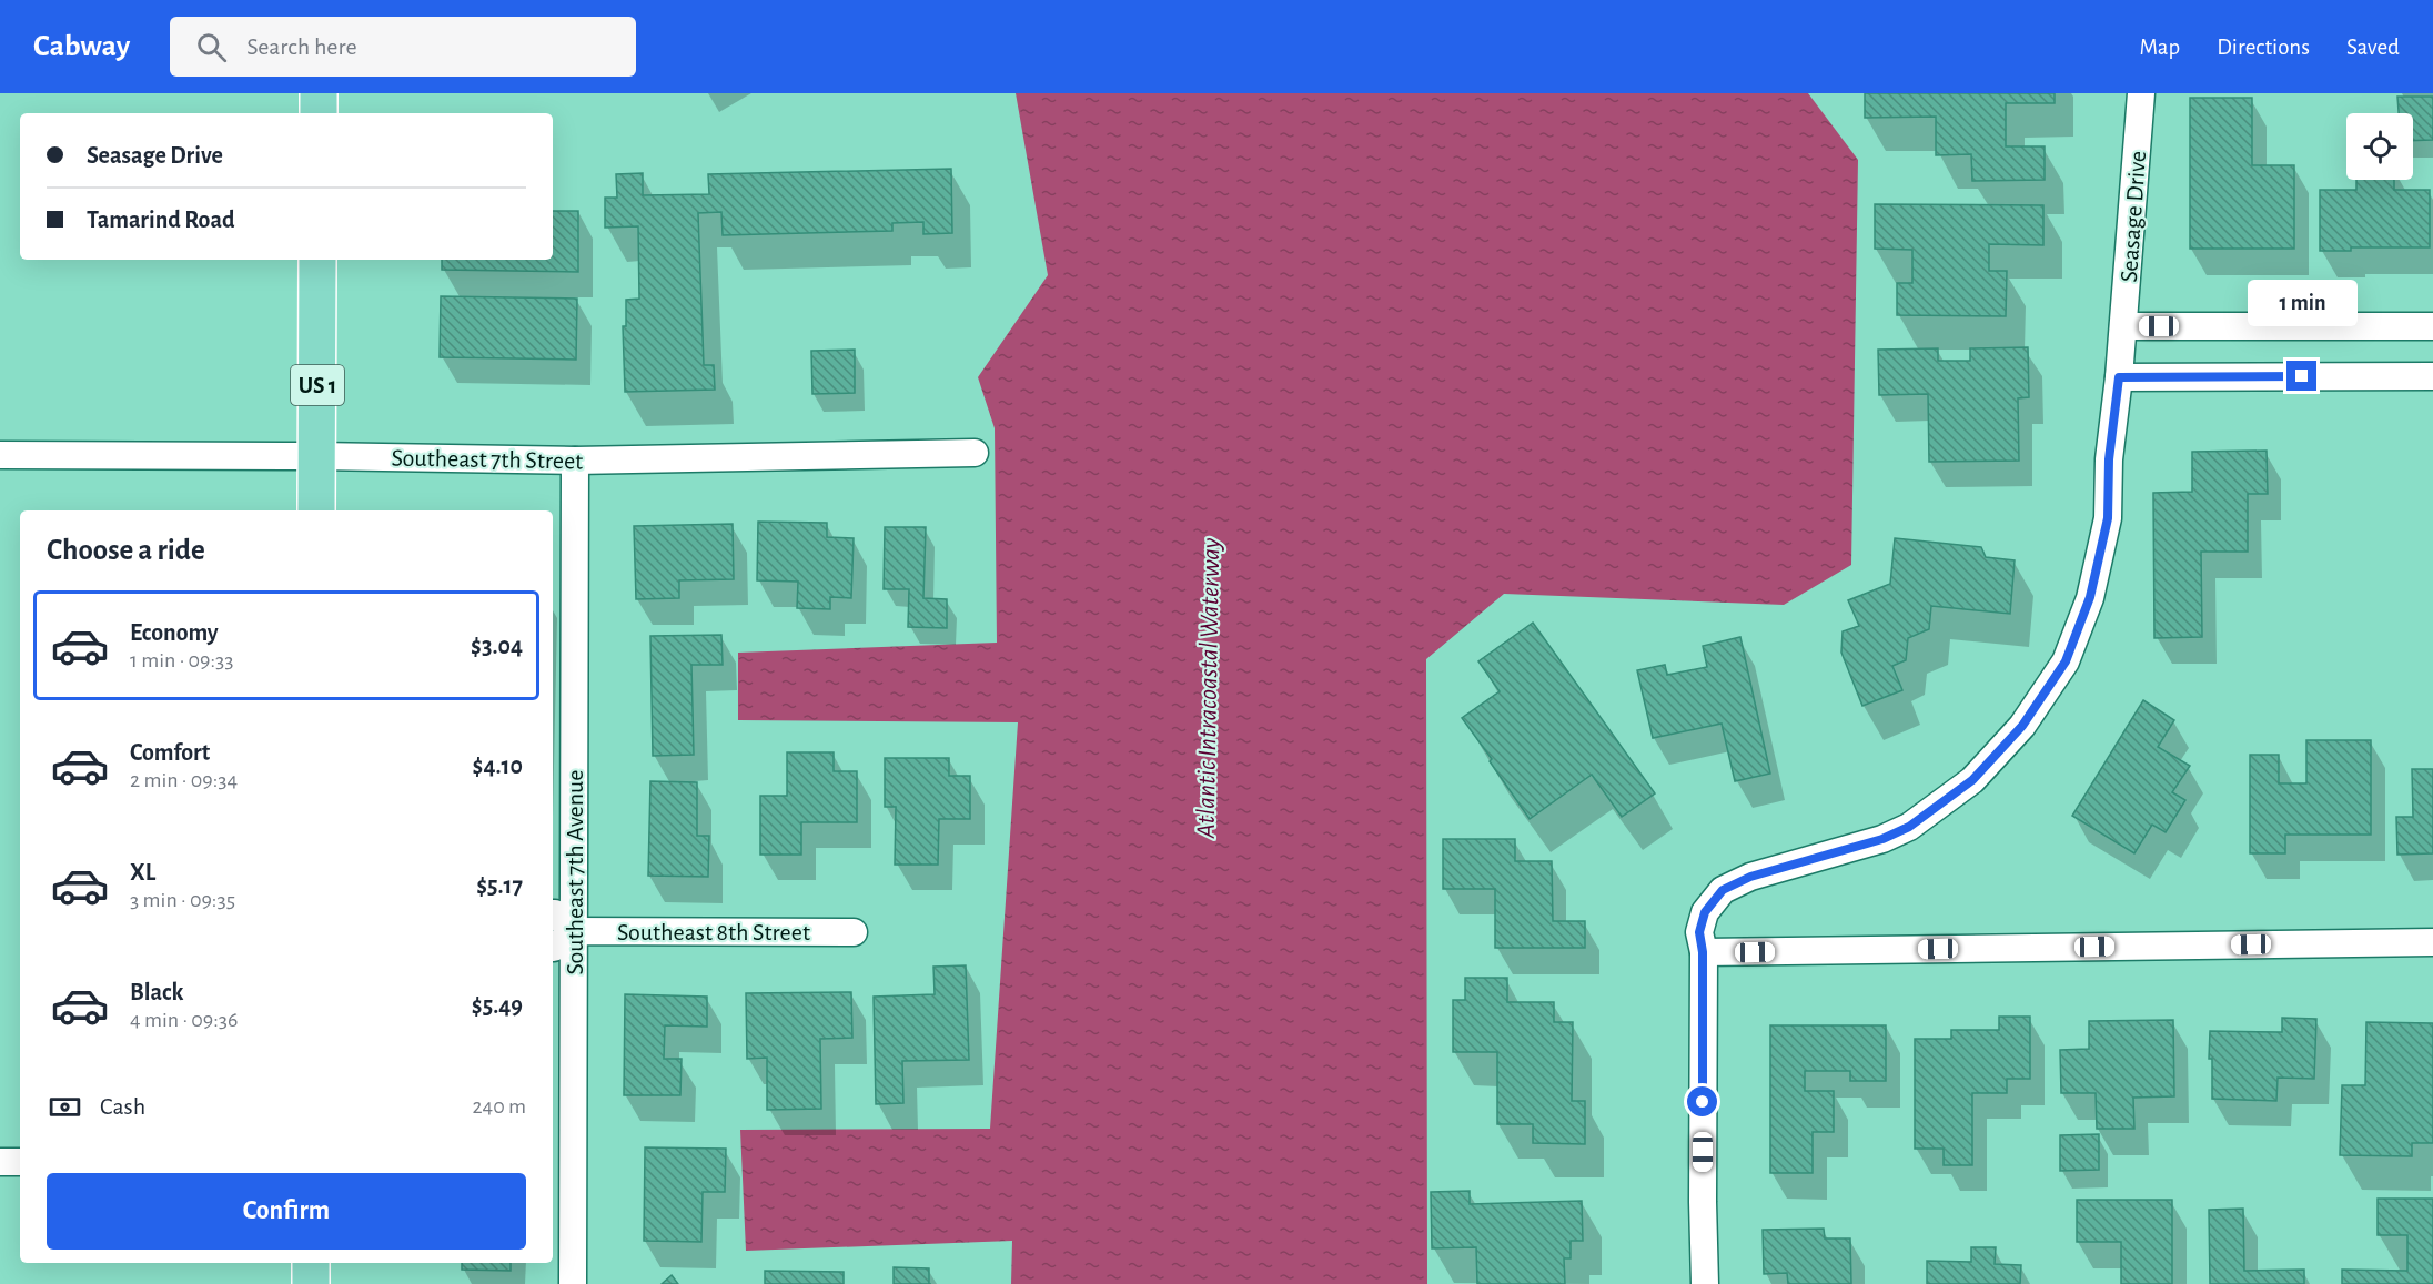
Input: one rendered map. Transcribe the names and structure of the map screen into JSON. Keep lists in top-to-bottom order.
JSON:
{
  "streets": {
    "main road": ["US 1"],
    "street": [
      "Seasage Drive",
      "Southeast 7th Street",
      "Southeast 7th Avenue",
      "Southeast 8th Street"
    ]
  },
  "crossings": [
    ["US 1", "Southeast 7th Street"],
    ["Southeast 7th Street", "Southeast 7th Avenue"],
    ["Southeast 7th Avenue", "Southeast 8th Street"]
  ],
  "water": ["Atlantic Intracoastal Waterway"],
  "page": {
    "header": "Cabway",
    "search": "Search here",
    "nav": ["Map", "Directions", "Saved"],
    "banner": ["Seasage Drive", "Tamarind Road"],
    "bubble": "1 min",
    "heading": "Choose a ride",
    "list": [
      {
        "name": "Economy",
        "note": "1 min · 09:33",
        "value": "$3.04"
      },
      {
        "name": "Comfort",
        "note": "2 min · 09:34",
        "value": "$4.10"
      },
      {
        "name": "XL",
        "note": "3 min · 09:35",
        "value": "$5.17"
      },
      {
        "name": "Black",
        "note": "4 min · 09:36",
        "value": "$5.49"
      }
    ],
    "pay": ["Cash", "240 m"],
    "buttons": "Confirm"
  }
}
